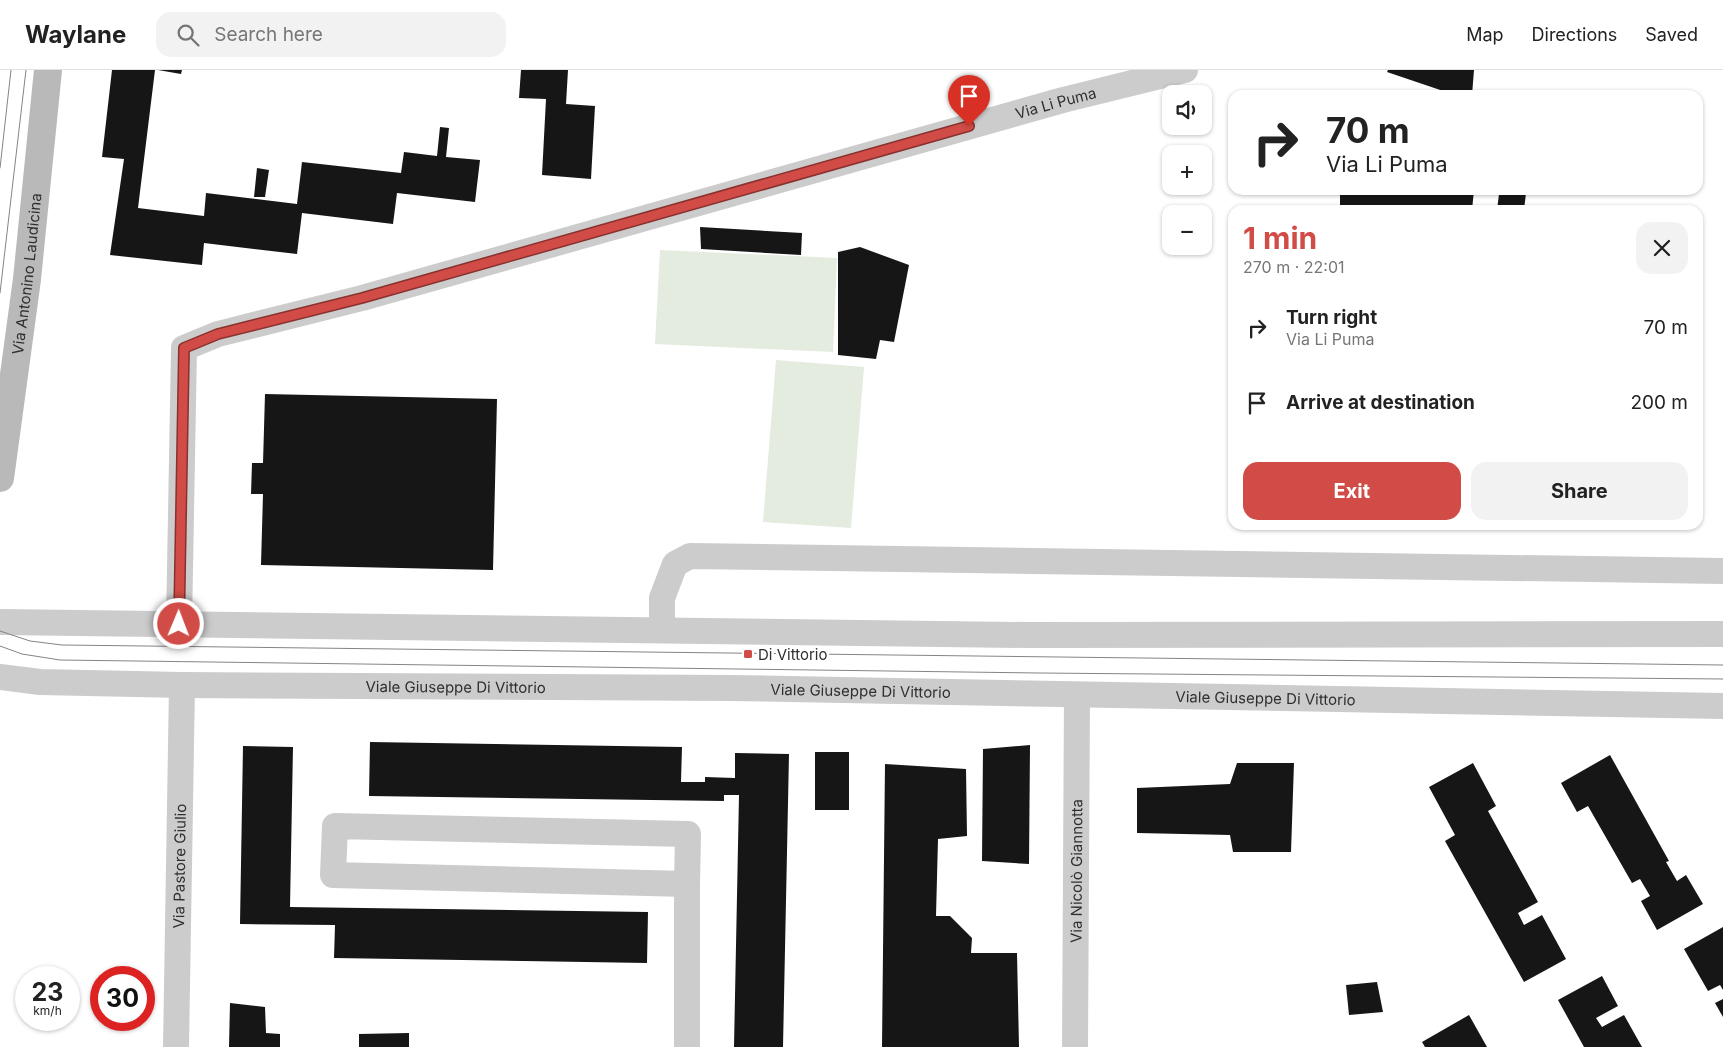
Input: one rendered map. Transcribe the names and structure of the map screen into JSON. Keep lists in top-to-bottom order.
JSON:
{
  "streets": {
    "street": [
      "Via Li Puma",
      "Via Antonino Laudicina",
      "Viale Giuseppe Di Vittorio",
      "Via Pastore Giulio",
      "Via Nicolò Giannotta"
    ]
  },
  "crossings": [
    ["Viale Giuseppe Di Vittorio", "Via Pastore Giulio"],
    ["Viale Giuseppe Di Vittorio", "Via Nicolò Giannotta"]
  ],
  "places": {
    "transit": ["Di Vittorio"]
  },
  "page": {
    "header": "Waylane",
    "search": "Search here",
    "nav": ["Map", "Directions", "Saved"],
    "map_buttons": ["+", "−"],
    "turn": ["70 m", "Via Li Puma"],
    "heading": ["1 min", "270 m · 22:01"],
    "list": [
      {
        "name": "Turn right",
        "note": "Via Li Puma",
        "value": "70 m"
      },
      {
        "name": "Arrive at destination",
        "value": "200 m"
      }
    ],
    "buttons": ["Exit", "Share"],
    "speed": "23 km/h",
    "limit": "30"
  }
}
